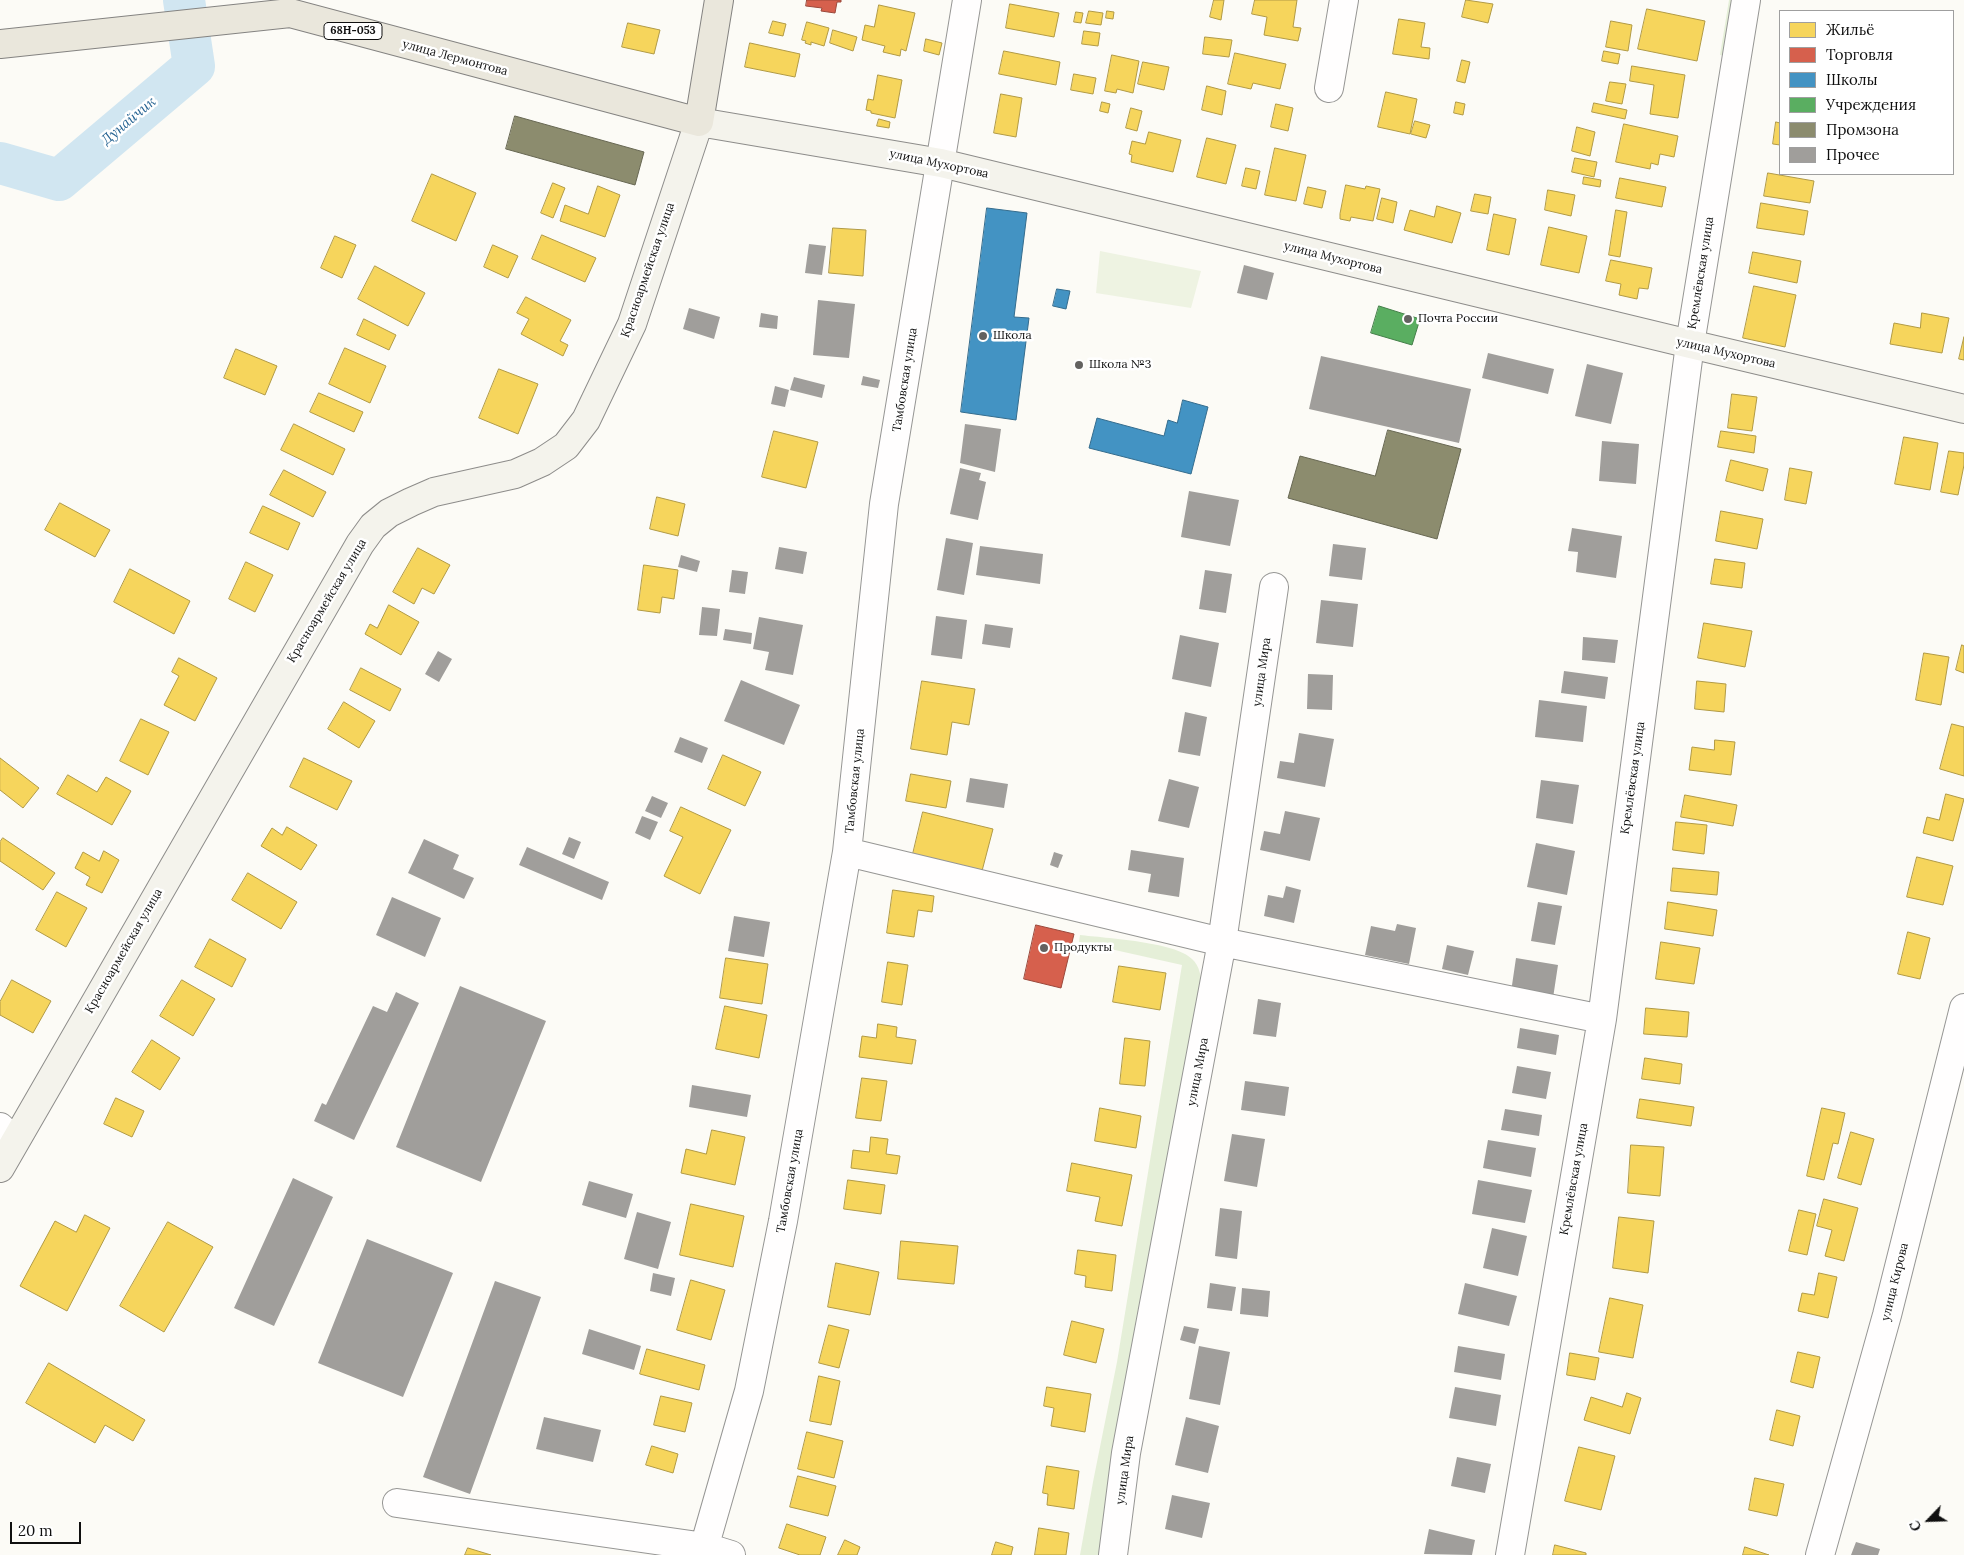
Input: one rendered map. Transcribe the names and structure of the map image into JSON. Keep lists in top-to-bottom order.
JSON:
{
  "streets": {
    "main road": ["68Н-053", "улица Лермонтова", "Красноармейская улица"],
    "street": [
      "улица Мухортова",
      "Кремлёвская улица",
      "Тамбовская улица",
      "улица Мира",
      "улица Кирова"
    ]
  },
  "crossings": [
    ["улица Лермонтова", "улица Мухортова"],
    ["улица Лермонтова", "Красноармейская улица"],
    ["улица Мухортова", "Красноармейская улица"],
    ["улица Мухортова", "Кремлёвская улица"],
    ["улица Мухортова", "Тамбовская улица"]
  ],
  "water": ["Дунайчик"],
  "places": [
    "Почта России",
    "Школа",
    "Школа №3",
    "Продукты"
  ],
  "legend": [
    "Жильё",
    "Торговля",
    "Школы",
    "Учреждения",
    "Промзона",
    "Прочее"
  ],
  "scale_bar": "20 m",
  "north": "bottom left"
}
